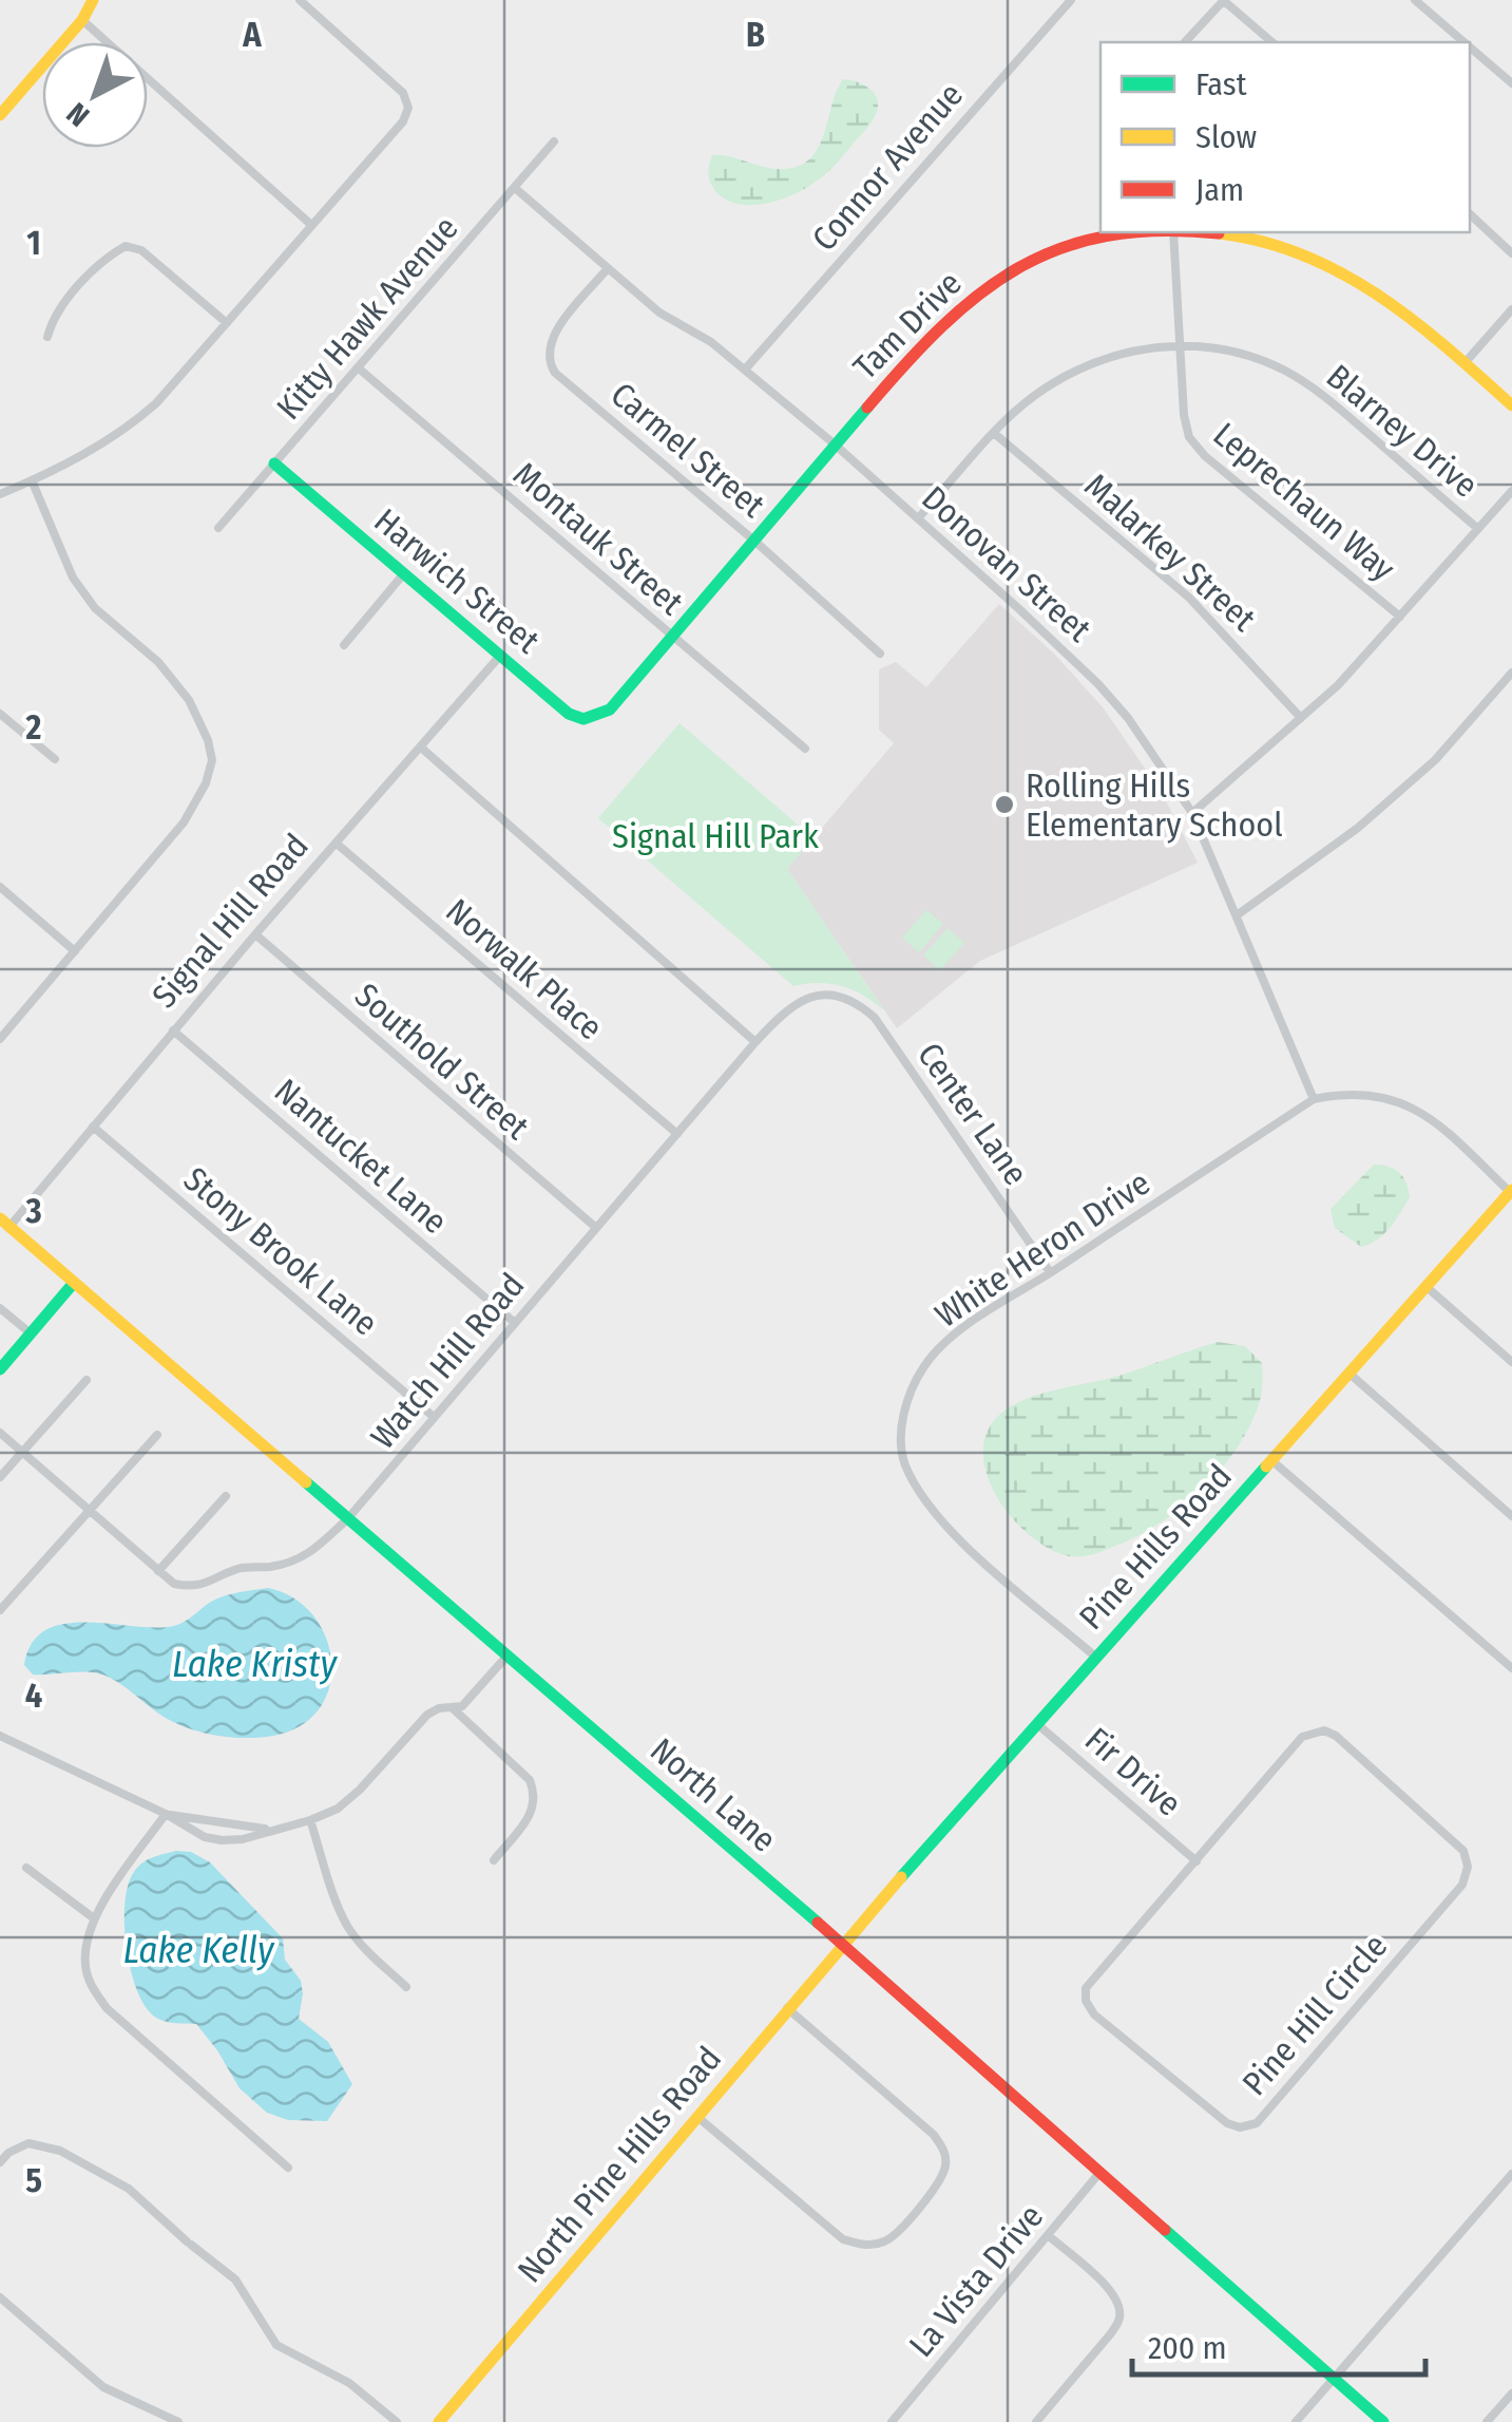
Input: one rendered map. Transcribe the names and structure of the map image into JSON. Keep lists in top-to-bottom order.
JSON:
{
  "streets": {
    "street": [
      "Connor Avenue",
      "Kitty Hawk Avenue",
      "Tam Drive",
      "Blarney Drive",
      "Carmel Street",
      "Leprechaun Way",
      "Montauk Street",
      "Malarkey Street",
      "Donovan Street",
      "Harwich Street",
      "Signal Hill Road",
      "Norwalk Place",
      "Southold Street",
      "Center Lane",
      "Nantucket Lane",
      "White Heron Drive",
      "Stony Brook Lane",
      "Watch Hill Road",
      "Pine Hills Road",
      "Fir Drive",
      "North Lane",
      "Pine Hill Circle",
      "North Pine Hills Road",
      "La Vista Drive"
    ]
  },
  "crossings": [
    ["Connor Avenue", "Donovan Street"],
    ["Kitty Hawk Avenue", "Montauk Street"],
    ["Kitty Hawk Avenue", "Donovan Street"],
    ["Kitty Hawk Avenue", "Harwich Street"],
    ["Tam Drive", "Carmel Street"],
    ["Tam Drive", "Montauk Street"],
    ["Tam Drive", "Donovan Street"],
    ["Tam Drive", "Harwich Street"],
    ["Blarney Drive", "Leprechaun Way"],
    ["Blarney Drive", "Malarkey Street"],
    ["Blarney Drive", "Donovan Street"],
    ["Carmel Street", "Donovan Street"],
    ["Donovan Street", "White Heron Drive"],
    ["Harwich Street", "Signal Hill Road"],
    ["Signal Hill Road", "Norwalk Place"],
    ["Signal Hill Road", "Southold Street"],
    ["Signal Hill Road", "Nantucket Lane"],
    ["Signal Hill Road", "Stony Brook Lane"],
    ["Signal Hill Road", "North Lane"],
    ["Norwalk Place", "Watch Hill Road"],
    ["Southold Street", "Watch Hill Road"],
    ["Center Lane", "White Heron Drive"],
    ["Center Lane", "Watch Hill Road"],
    ["Nantucket Lane", "Watch Hill Road"],
    ["White Heron Drive", "Pine Hills Road"],
    ["Stony Brook Lane", "Watch Hill Road"],
    ["Watch Hill Road", "North Lane"],
    ["Pine Hills Road", "Fir Drive"],
    ["Pine Hills Road", "North Lane"],
    ["Pine Hills Road", "North Pine Hills Road"],
    ["Fir Drive", "Pine Hill Circle"],
    ["North Lane", "North Pine Hills Road"],
    ["North Lane", "La Vista Drive"]
  ],
  "water": ["Lake Kristy", "Lake Kelly"],
  "parks": ["Signal Hill Park"],
  "places": ["Rolling Hills Elementary School"],
  "legend": ["Fast", "Slow", "Jam"],
  "scale_bar": "200 m",
  "north": "bottom left",
  "grid": {
    "columns": ["A", "B"],
    "rows": [
      "1",
      "2",
      "3",
      "4",
      "5"
    ]
  }
}
